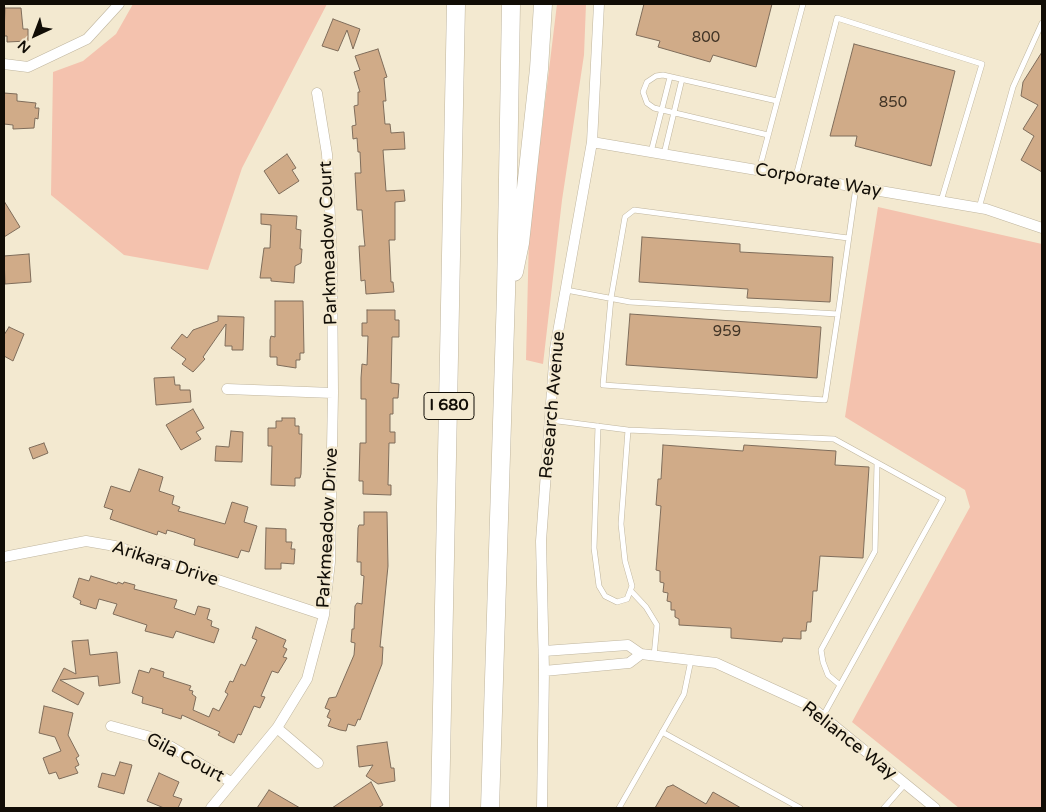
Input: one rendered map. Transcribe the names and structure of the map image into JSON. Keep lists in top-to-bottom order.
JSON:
{
  "streets": {
    "highway": ["I 680"],
    "street": [
      "Corporate Way",
      "Parkmeadow Court",
      "Research Avenue",
      "Parkmeadow Drive",
      "Arikara Drive",
      "Reliance Way",
      "Gila Court"
    ]
  },
  "crossings": [
    ["Corporate Way", "Research Avenue"],
    ["Parkmeadow Court", "Parkmeadow Drive"],
    ["Research Avenue", "Reliance Way"],
    ["Parkmeadow Drive", "Arikara Drive"],
    ["Parkmeadow Drive", "Gila Court"]
  ],
  "house_numbers": ["800", "850", "959"],
  "north": "bottom left"
}
